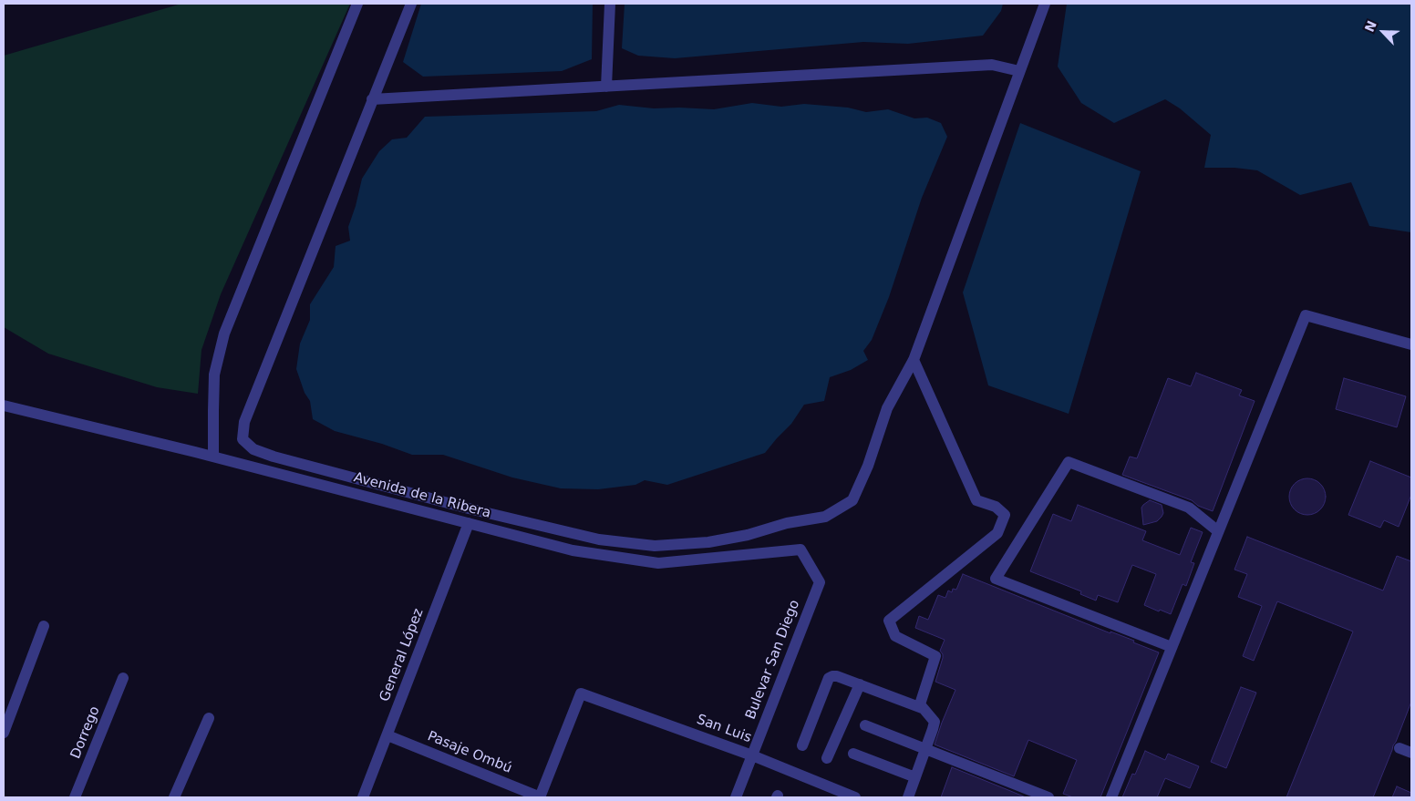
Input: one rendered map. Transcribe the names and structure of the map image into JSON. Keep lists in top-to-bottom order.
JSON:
{
  "streets": {
    "street": [
      "Avenida de la Ribera",
      "General López",
      "Bulevar San Diego",
      "San Luis",
      "Dorrego",
      "Pasaje Ombú"
    ]
  },
  "crossings": [
    ["Avenida de la Ribera", "General López"],
    ["Avenida de la Ribera", "Bulevar San Diego"],
    ["General López", "Pasaje Ombú"],
    ["Bulevar San Diego", "San Luis"],
    ["San Luis", "Pasaje Ombú"]
  ],
  "north": "top left"
}
